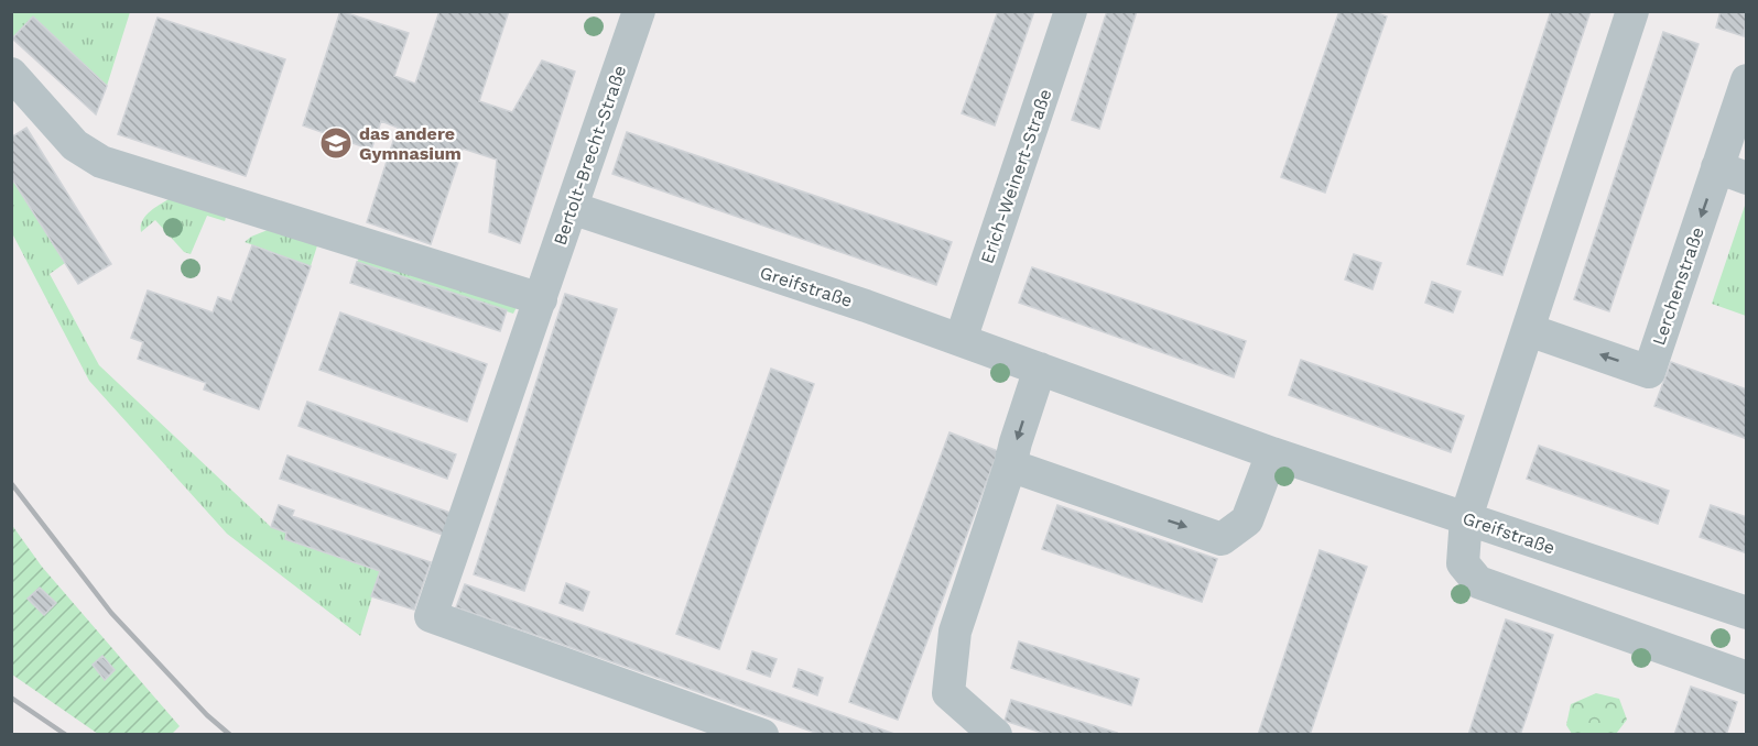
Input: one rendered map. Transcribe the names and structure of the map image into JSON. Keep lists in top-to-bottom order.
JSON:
{
  "streets": {
    "street": [
      "Bertolt-Brecht-Straße",
      "Erich-Weinert-Straße",
      "Greifstraße",
      "Lerchenstraße"
    ]
  },
  "crossings": [
    ["Bertolt-Brecht-Straße", "Greifstraße"],
    ["Erich-Weinert-Straße", "Greifstraße"]
  ],
  "places": {
    "school or university": ["das andere Gymnasium"]
  }
}
